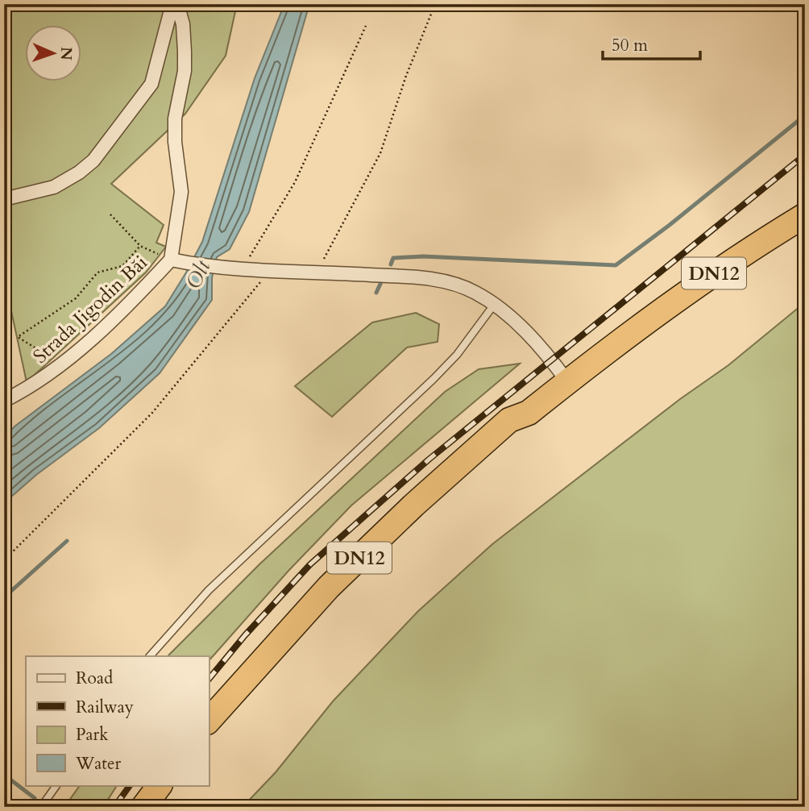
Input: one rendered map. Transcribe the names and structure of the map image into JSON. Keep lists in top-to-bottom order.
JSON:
{
  "streets": {
    "highway": ["DN12"],
    "street": ["Strada Jigodin Băi"]
  },
  "crossings": [
    ["DN12", "Strada Jigodin Băi"]
  ],
  "water": ["Olt"],
  "legend": [
    "Road",
    "Railway",
    "Park",
    "Water"
  ],
  "scale_bar": "50 m",
  "north": "right"
}
